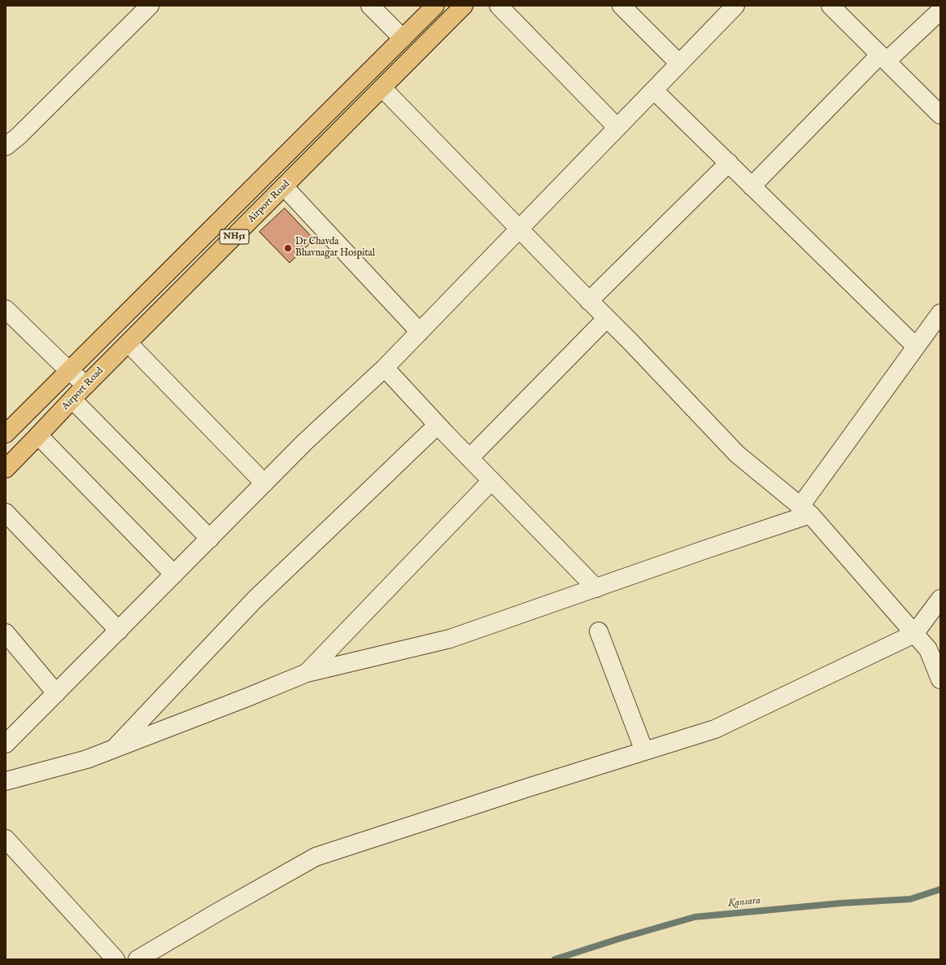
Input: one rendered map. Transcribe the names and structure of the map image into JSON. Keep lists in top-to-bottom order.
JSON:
{
  "streets": {
    "highway": ["Airport Road", "NH51"]
  },
  "water": ["Kansara"],
  "places": ["Dr Chavda Bhavnagar Hospital"]
}
